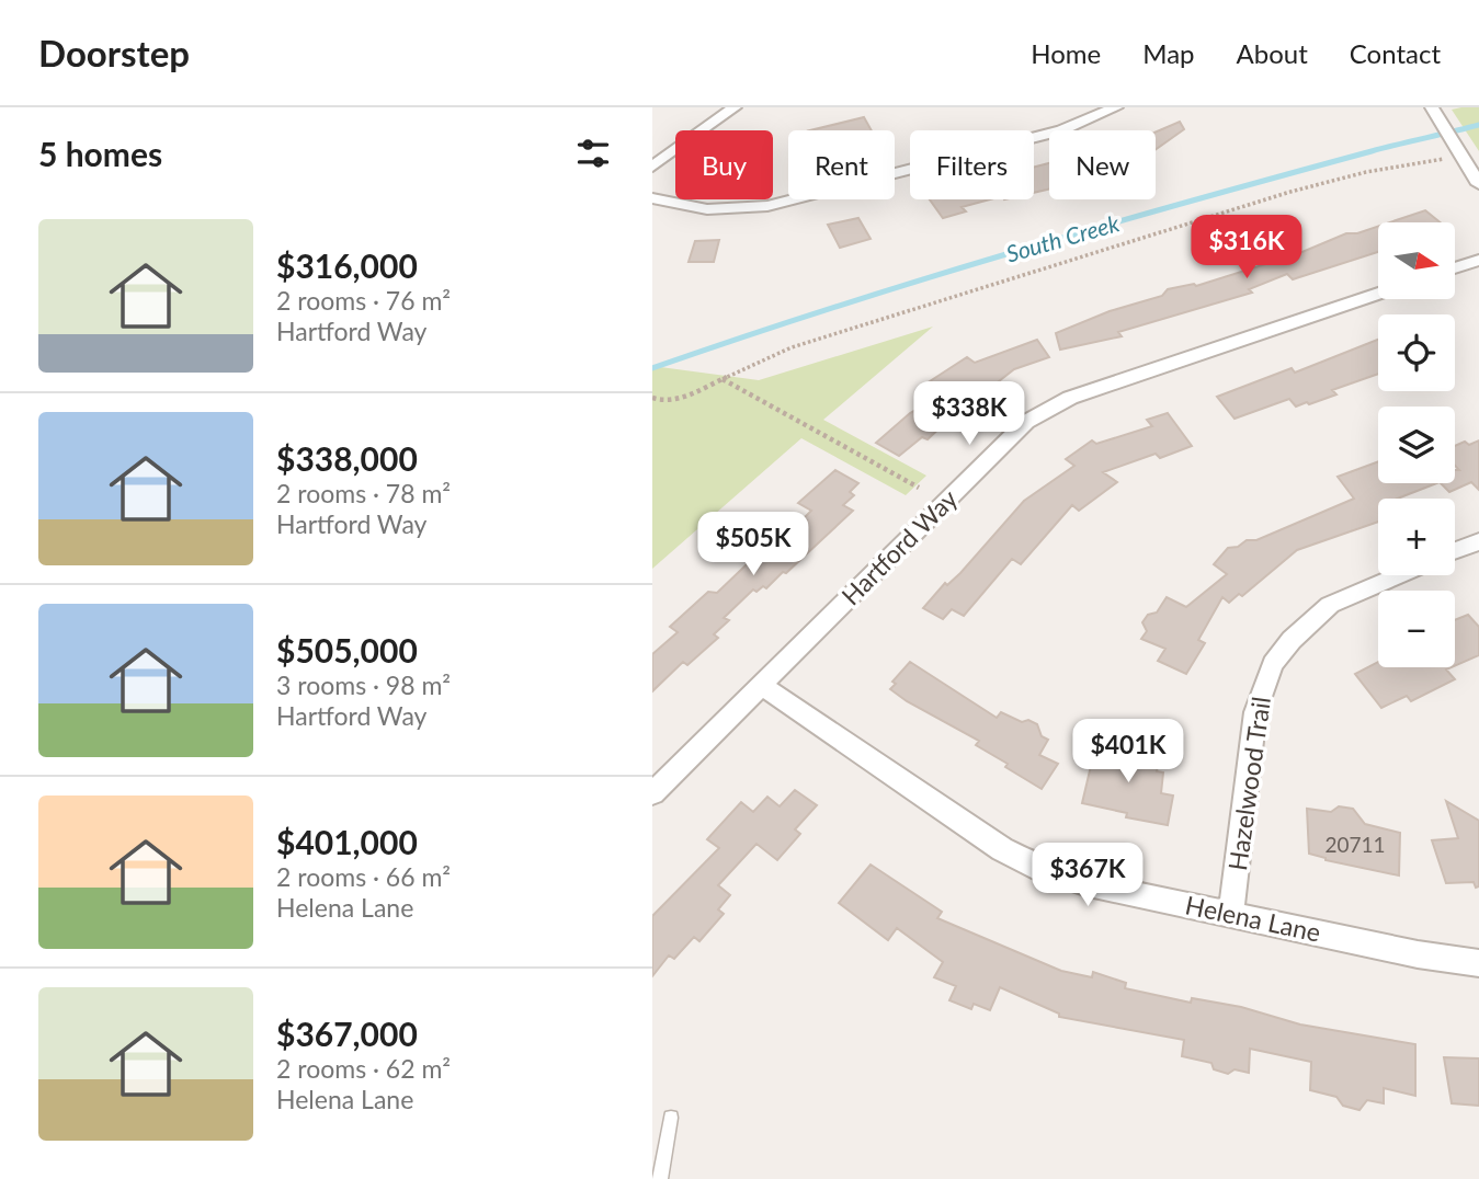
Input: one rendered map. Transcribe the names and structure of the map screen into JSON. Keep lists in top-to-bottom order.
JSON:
{
  "streets": {
    "street": ["Hartford Way", "Hazelwood Trail", "Helena Lane"]
  },
  "crossings": [
    ["Hartford Way", "Helena Lane"],
    ["Hazelwood Trail", "Helena Lane"]
  ],
  "water": ["South Creek"],
  "house_numbers": ["20711"],
  "north": "right",
  "page": {
    "header": "Doorstep",
    "nav": [
      "Home",
      "Map",
      "About",
      "Contact"
    ],
    "heading": "5 homes",
    "chip": [
      "Buy",
      "Rent",
      "Filters",
      "New"
    ],
    "list": [
      {
        "name": "$316,000",
        "note": "2 rooms · 76 m² · Hartford Way"
      },
      {
        "name": "$338,000",
        "note": "2 rooms · 78 m² · Hartford Way"
      },
      {
        "name": "$505,000",
        "note": "3 rooms · 98 m² · Hartford Way"
      },
      {
        "name": "$401,000",
        "note": "2 rooms · 66 m² · Helena Lane"
      },
      {
        "name": "$367,000",
        "note": "2 rooms · 62 m² · Helena Lane"
      }
    ],
    "price": [
      "$316K",
      "$338K",
      "$505K",
      "$401K",
      "$367K"
    ],
    "map_buttons": ["+", "−"]
  }
}
